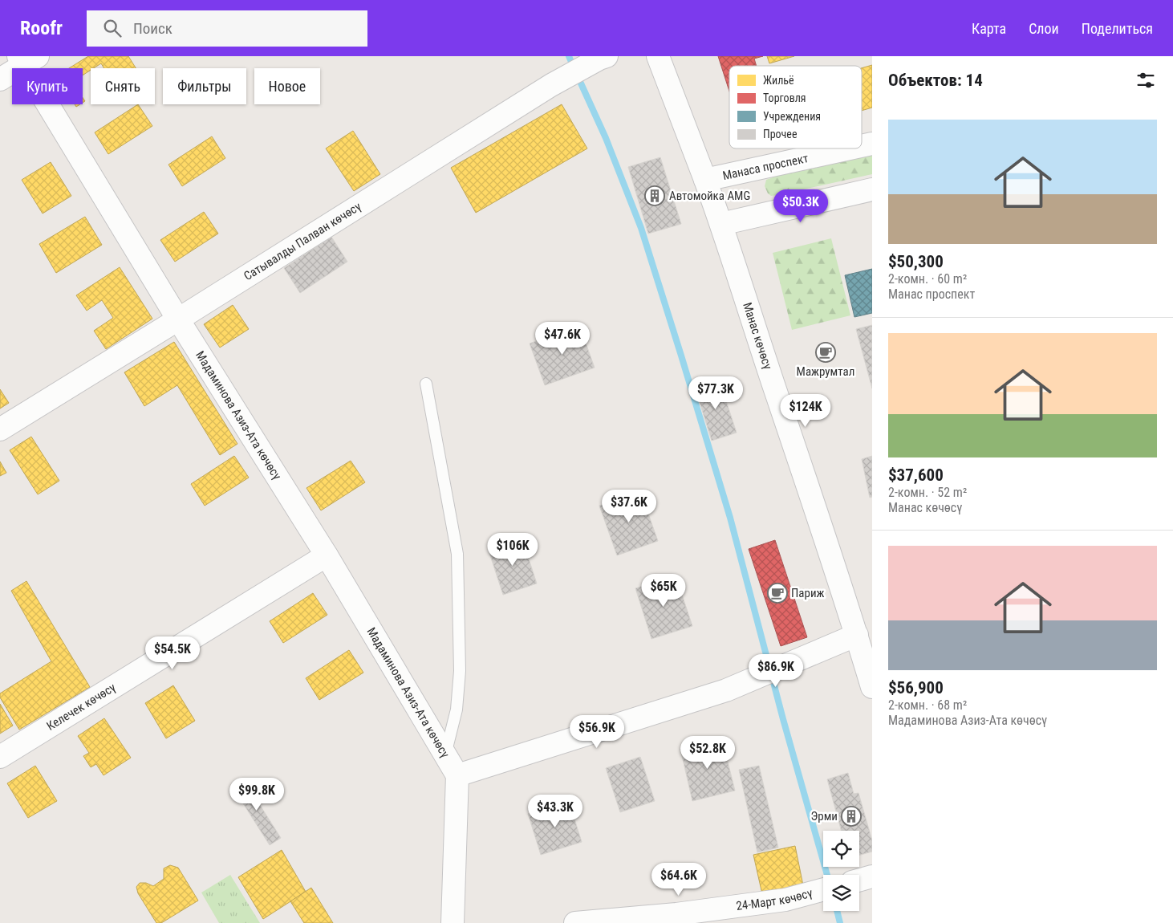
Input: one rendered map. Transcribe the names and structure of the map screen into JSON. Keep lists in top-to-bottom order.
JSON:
{
  "streets": {
    "street": [
      "Манаса проспект",
      "Сатывалды Палван көчөсү",
      "Манас көчөсү",
      "Мадаминова Азиз-Ата көчөсү",
      "Келечек көчөсү",
      "24-Март көчөсү"
    ]
  },
  "crossings": [
    ["Манаса проспект", "Манас көчөсү"],
    ["Сатывалды Палван көчөсү", "Мадаминова Азиз-Ата көчөсү"],
    ["Мадаминова Азиз-Ата көчөсү", "Келечек көчөсү"]
  ],
  "places": {
    "building": ["Автомойка AMG", "Эрми"],
    "cafe": ["Мажрумтал", "Париж"]
  },
  "legend": [
    "Жильё",
    "Торговля",
    "Учреждения",
    "Прочее"
  ],
  "page": {
    "header": "Roofr",
    "search": "Поиск",
    "nav": ["Карта", "Слои", "Поделиться"],
    "heading": "Объектов: 14",
    "chip": [
      "Купить",
      "Снять",
      "Фильтры",
      "Новое"
    ],
    "list": [
      {
        "name": "$50,300",
        "note": "2-комн. · 60 m² · Манас проспект"
      },
      {
        "name": "$37,600",
        "note": "2-комн. · 52 m² · Манас көчөсү"
      },
      {
        "name": "$56,900",
        "note": "2-комн. · 68 m² · Мадаминова Азиз-Ата көчөсү"
      }
    ],
    "price": [
      "$50.3K",
      "$47.6K",
      "$77.3K",
      "$124K",
      "$37.6K",
      "$106K",
      "$65K",
      "$54.5K",
      "$86.9K",
      "$56.9K",
      "$52.8K",
      "$99.8K",
      "$43.3K",
      "$64.6K"
    ]
  }
}
